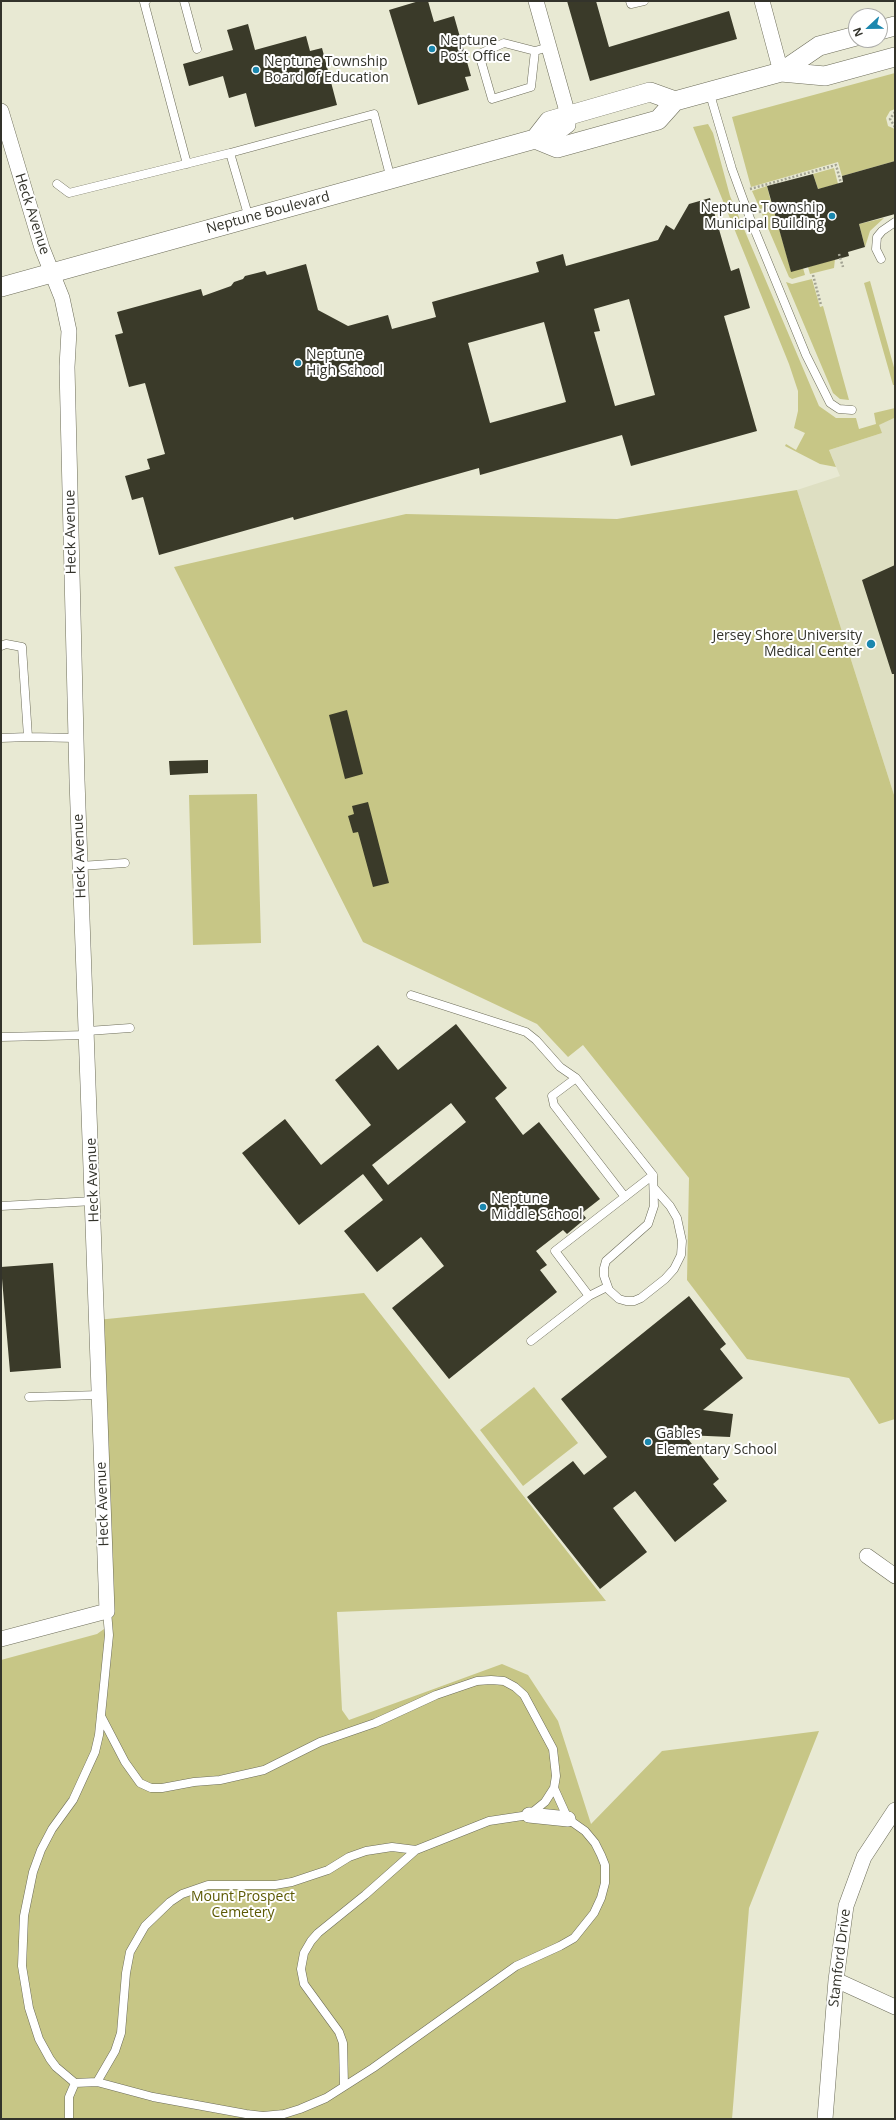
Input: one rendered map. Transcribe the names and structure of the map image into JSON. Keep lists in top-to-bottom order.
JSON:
{
  "streets": {
    "street": ["Neptune Boulevard", "Heck Avenue", "Stamford Drive"]
  },
  "crossings": [
    ["Neptune Boulevard", "Heck Avenue"]
  ],
  "parks": ["Mount Prospect Cemetery"],
  "places": [
    "Neptune Post Office",
    "Neptune Township Board of Education",
    "Neptune Township Municipal Building",
    "Neptune High School",
    "Jersey Shore University Medical Center",
    "Neptune Middle School",
    "Gables Elementary School"
  ],
  "north": "left"
}
